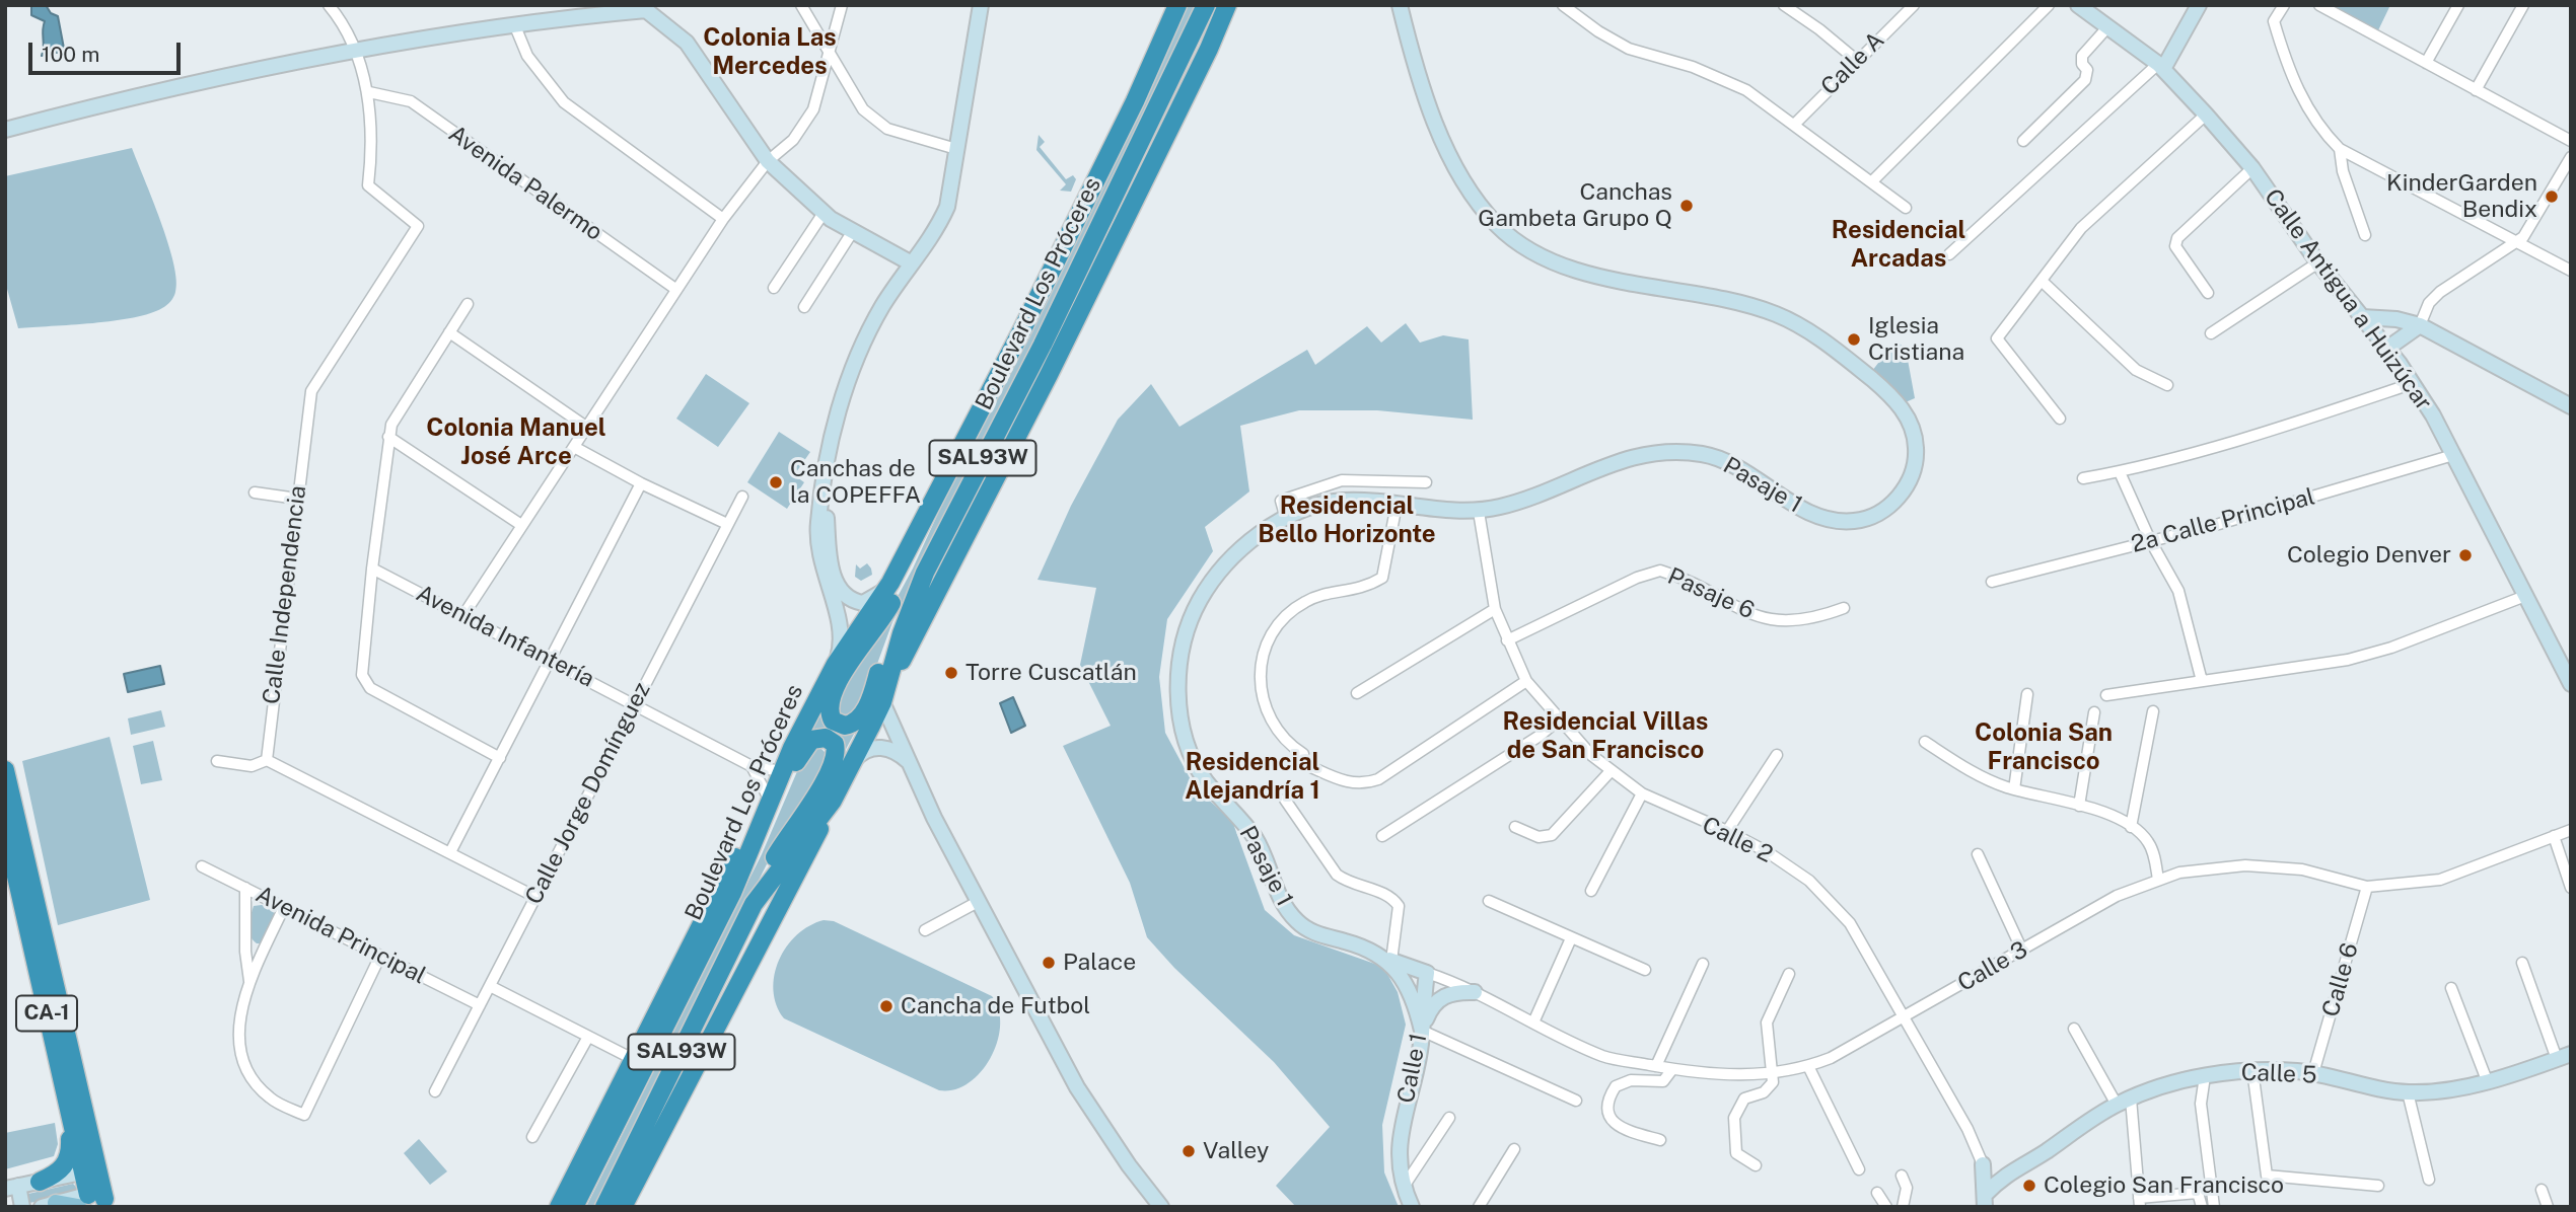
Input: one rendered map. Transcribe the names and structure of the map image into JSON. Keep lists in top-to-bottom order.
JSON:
{
  "streets": {
    "highway": ["Boulevard Los Próceres", "SAL93W", "CA-1"],
    "street": [
      "Calle A",
      "Avenida Palermo",
      "Calle Antigua a Huizúcar",
      "Pasaje 1",
      "2a Calle Principal",
      "Pasaje 6",
      "Calle Independencia",
      "Avenida Infantería",
      "Calle Jorge Domínguez",
      "Calle 2",
      "Avenida Principal",
      "Calle 3",
      "Calle 6",
      "Calle 1",
      "Calle 5"
    ]
  },
  "crossings": [
    ["Avenida Palermo", "Calle Independencia"],
    ["Boulevard Los Próceres", "Avenida Infantería"],
    ["Calle Antigua a Huizúcar", "2a Calle Principal"],
    ["Pasaje 1", "Calle 2"],
    ["Pasaje 6", "Calle 2"],
    ["Avenida Infantería", "Calle Jorge Domínguez"],
    ["Calle Jorge Domínguez", "Avenida Principal"],
    ["Calle 2", "Calle 3"],
    ["Calle 2", "Calle 5"],
    ["Calle 3", "Calle 6"],
    ["Calle 3", "Calle 1"],
    ["Calle 6", "Calle 5"]
  ],
  "districts": [
    "Colonia Las Mercedes",
    "Residencial Arcadas",
    "Colonia Manuel José Arce",
    "Residencial Bello Horizonte",
    "Residencial Villas de San Francisco",
    "Colonia San Francisco",
    "Residencial Alejandría 1"
  ],
  "places": [
    "KinderGarden Bendix",
    "Canchas Gambeta Grupo Q",
    "Iglesia Cristiana",
    "Canchas de la COPEFFA",
    "Colegio Denver",
    "Torre Cuscatlán",
    "Palace",
    "Cancha de Futbol",
    "Valley",
    "Colegio San Francisco"
  ],
  "scale_bar": "100 m"
}
